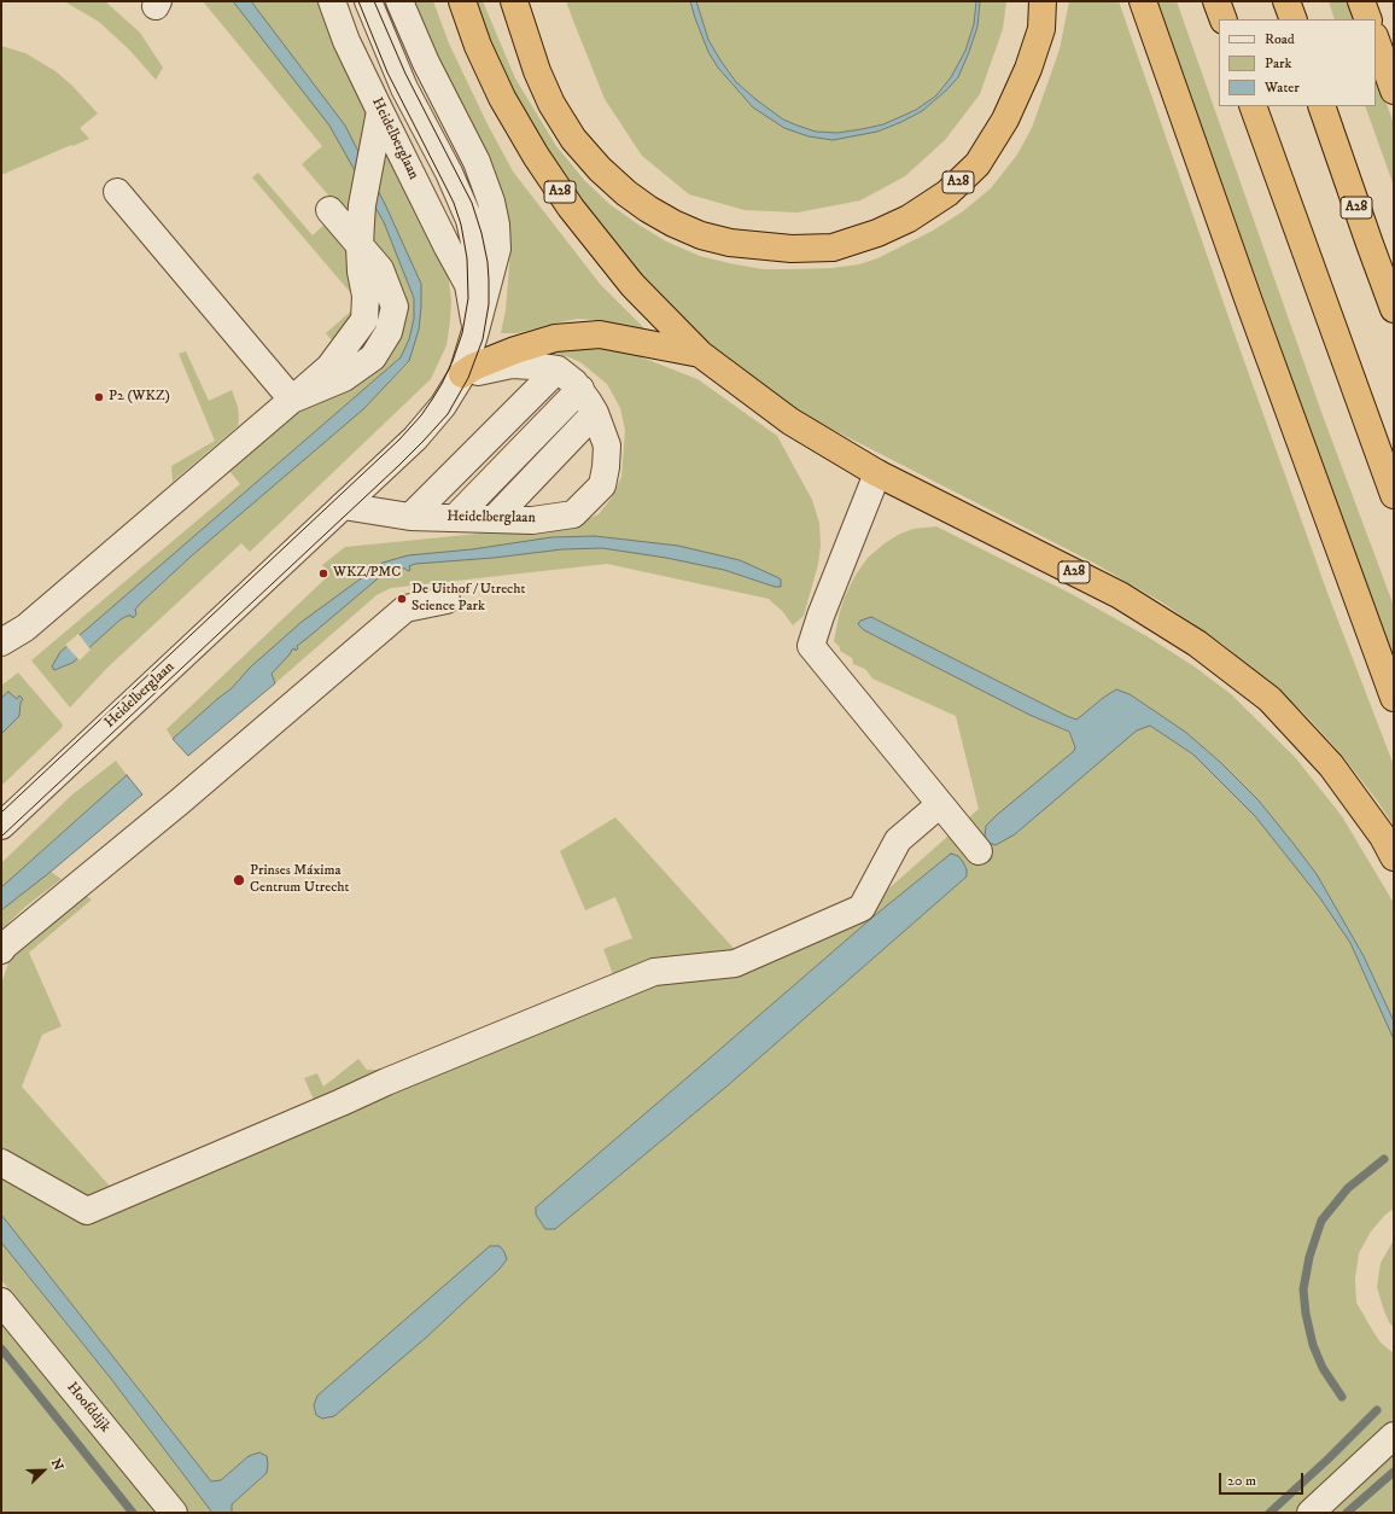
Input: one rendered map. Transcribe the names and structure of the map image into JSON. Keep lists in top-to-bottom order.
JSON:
{
  "streets": {
    "highway": ["A28"],
    "street": ["Heidelberglaan", "Hoofddijk"]
  },
  "places": [
    "P2 (WKZ)",
    "WKZ/PMC",
    "De Uithof / Utrecht Science Park",
    "Prinses Máxima Centrum Utrecht"
  ],
  "legend": ["Road", "Park", "Water"],
  "scale_bar": "20 m",
  "north": "top right"
}
